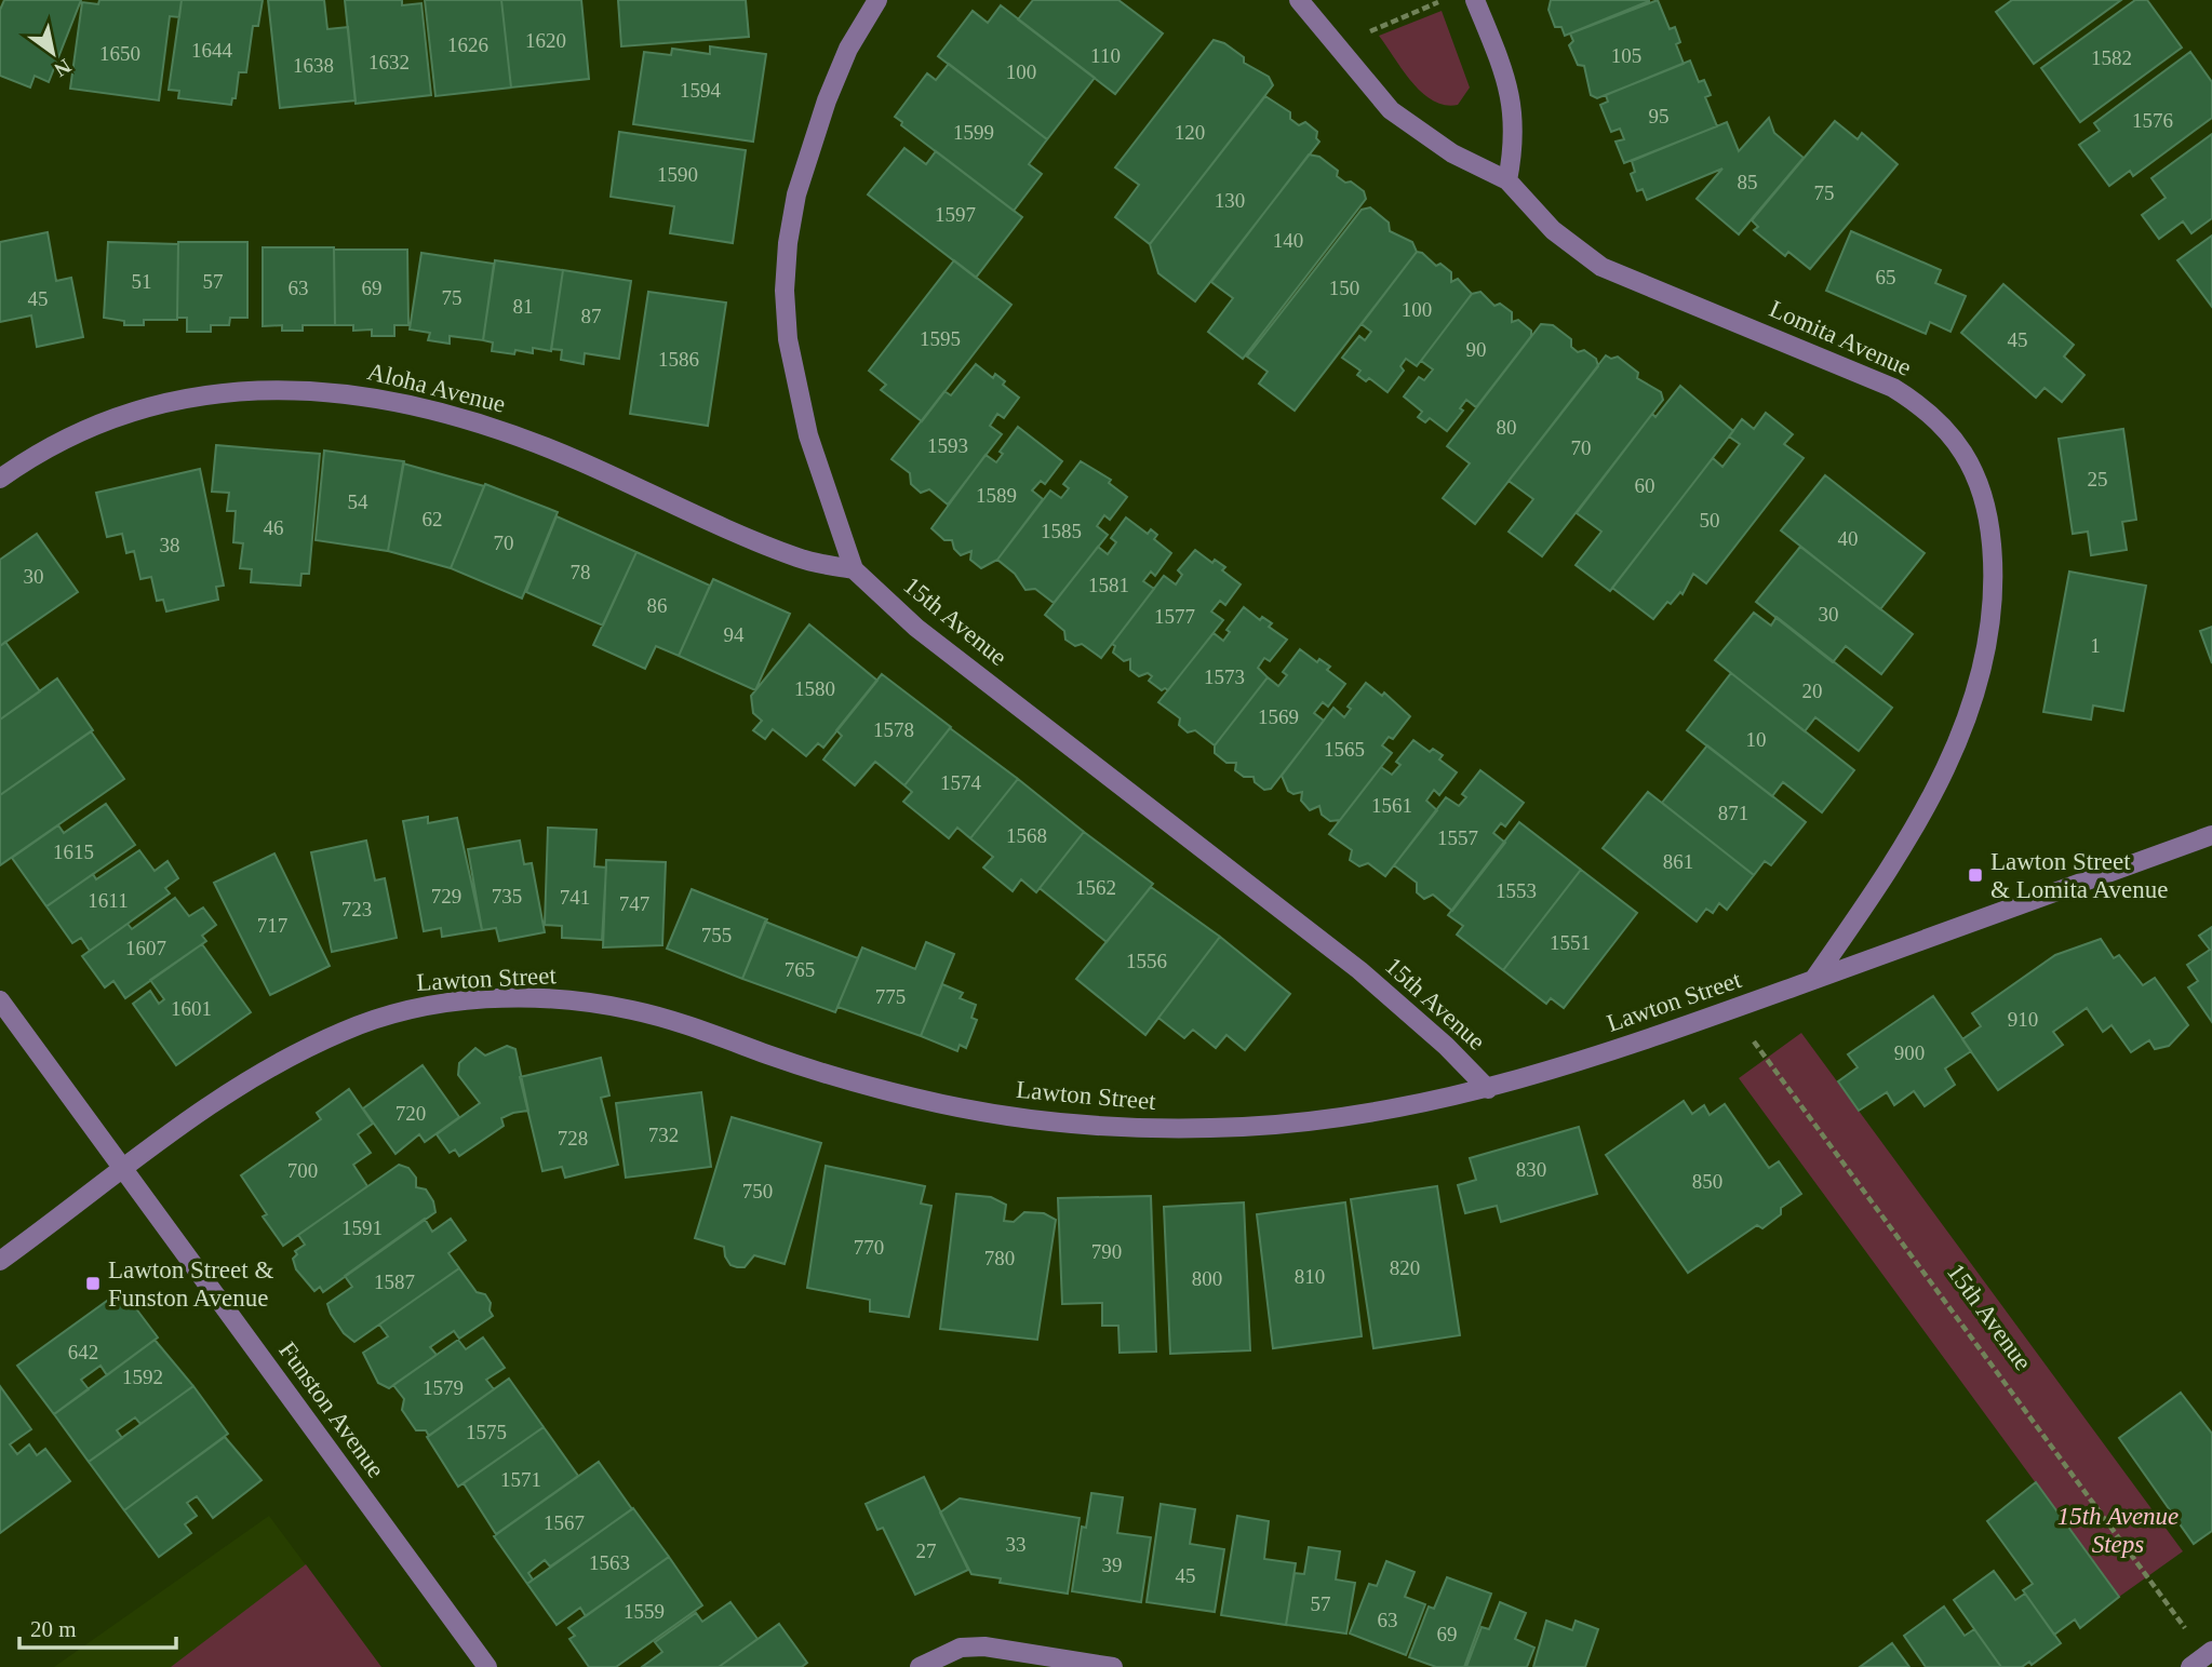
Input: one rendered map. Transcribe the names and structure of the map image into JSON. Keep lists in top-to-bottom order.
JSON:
{
  "streets": {
    "street": [
      "Lomita Avenue",
      "Aloha Avenue",
      "15th Avenue",
      "Lawton Street",
      "Funston Avenue"
    ]
  },
  "crossings": [
    ["Lomita Avenue", "Lawton Street"],
    ["Aloha Avenue", "15th Avenue"],
    ["15th Avenue", "Lawton Street"],
    ["Lawton Street", "Funston Avenue"]
  ],
  "parks": ["15th Avenue Steps"],
  "places": {
    "transit": ["Lawton Street & Lomita Avenue", "Lawton Street & Funston Avenue"]
  },
  "house_numbers": [
    "1620",
    "1626",
    "1644",
    "1650",
    "110",
    "105",
    "1582",
    "1632",
    "1638",
    "100",
    "1594",
    "95",
    "1576",
    "1599",
    "120",
    "1590",
    "85",
    "75",
    "130",
    "1597",
    "140",
    "65",
    "51",
    "57",
    "63",
    "69",
    "150",
    "75",
    "45",
    "81",
    "100",
    "87",
    "1595",
    "45",
    "90",
    "1586",
    "80",
    "1593",
    "70",
    "25",
    "60",
    "1589",
    "54",
    "62",
    "50",
    "46",
    "1585",
    "40",
    "70",
    "38",
    "78",
    "30",
    "1581",
    "86",
    "30",
    "1577",
    "94",
    "1",
    "1573",
    "1580",
    "20",
    "1569",
    "1578",
    "10",
    "1565",
    "1574",
    "1561",
    "871",
    "1568",
    "1557",
    "1615",
    "861",
    "1562",
    "1553",
    "729",
    "735",
    "741",
    "1611",
    "747",
    "723",
    "717",
    "755",
    "1551",
    "1607",
    "1556",
    "765",
    "775",
    "1601",
    "910",
    "900",
    "720",
    "732",
    "728",
    "830",
    "700",
    "850",
    "750",
    "1591",
    "770",
    "790",
    "780",
    "820",
    "810",
    "800",
    "1587",
    "642",
    "1592",
    "1579",
    "1575",
    "1571",
    "1567",
    "33",
    "27",
    "1563",
    "39",
    "45",
    "57",
    "1559",
    "63",
    "69"
  ],
  "scale_bar": "20 m",
  "north": "bottom right"
}
